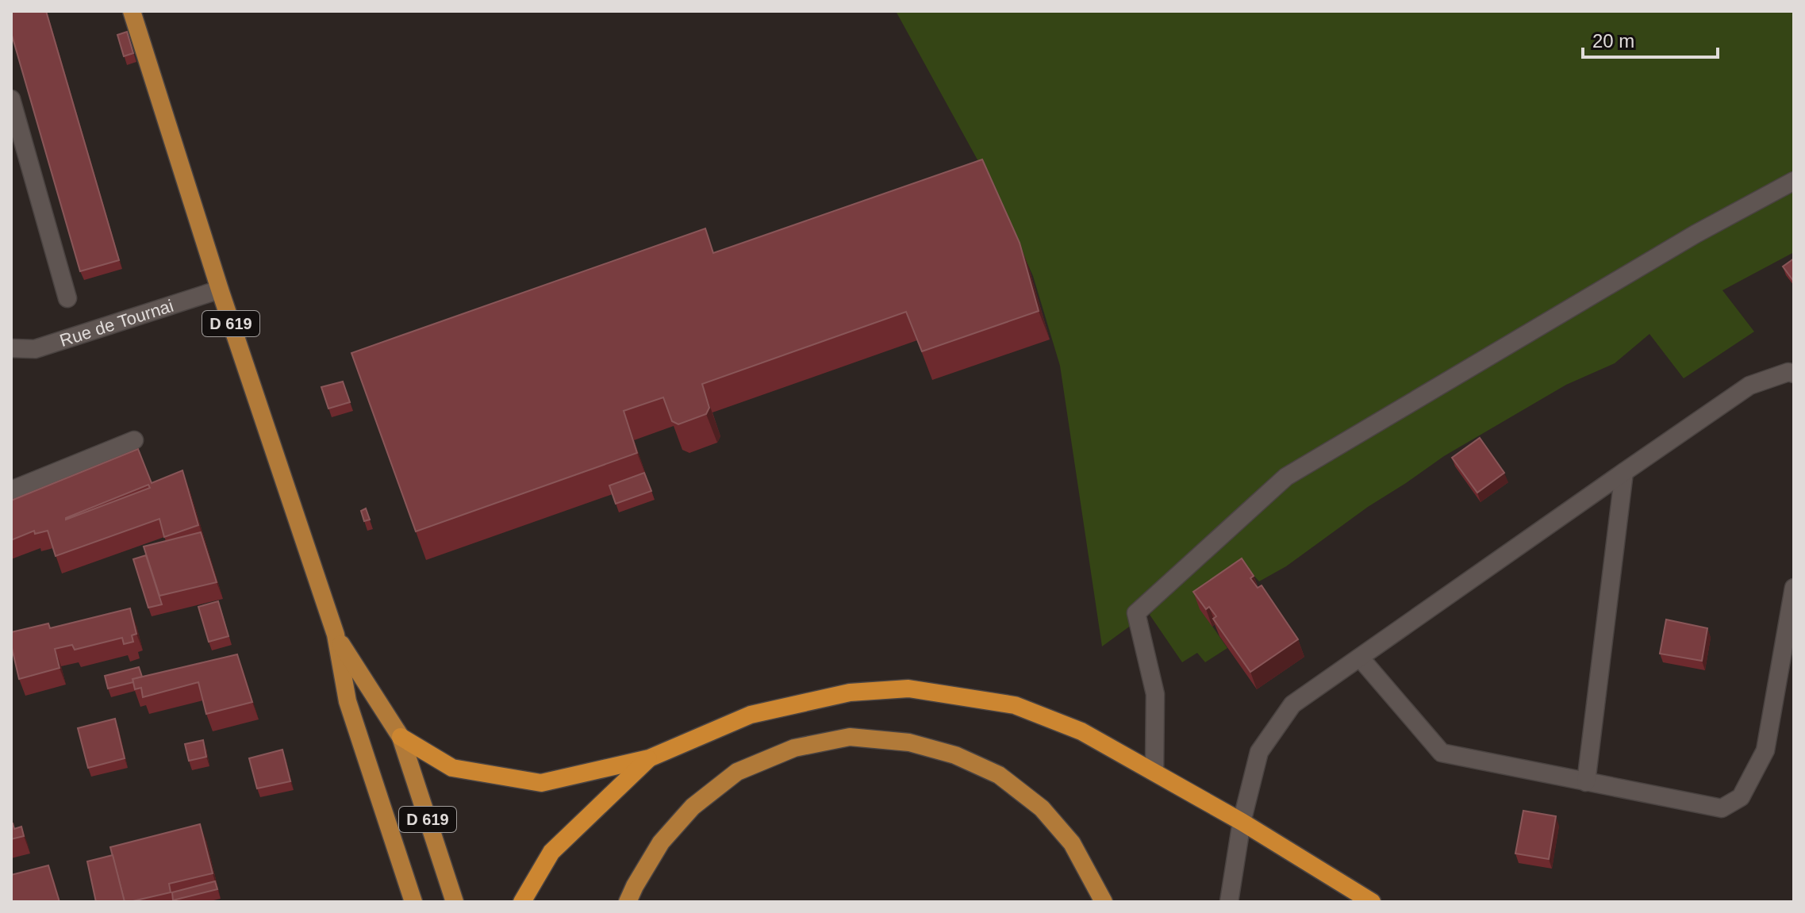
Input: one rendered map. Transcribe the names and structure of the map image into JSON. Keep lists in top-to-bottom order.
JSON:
{
  "streets": {
    "main road": ["D 619"],
    "street": ["Rue de Tournai"]
  },
  "crossings": [
    ["Rue de Tournai", "D 619"]
  ],
  "scale_bar": "20 m"
}
